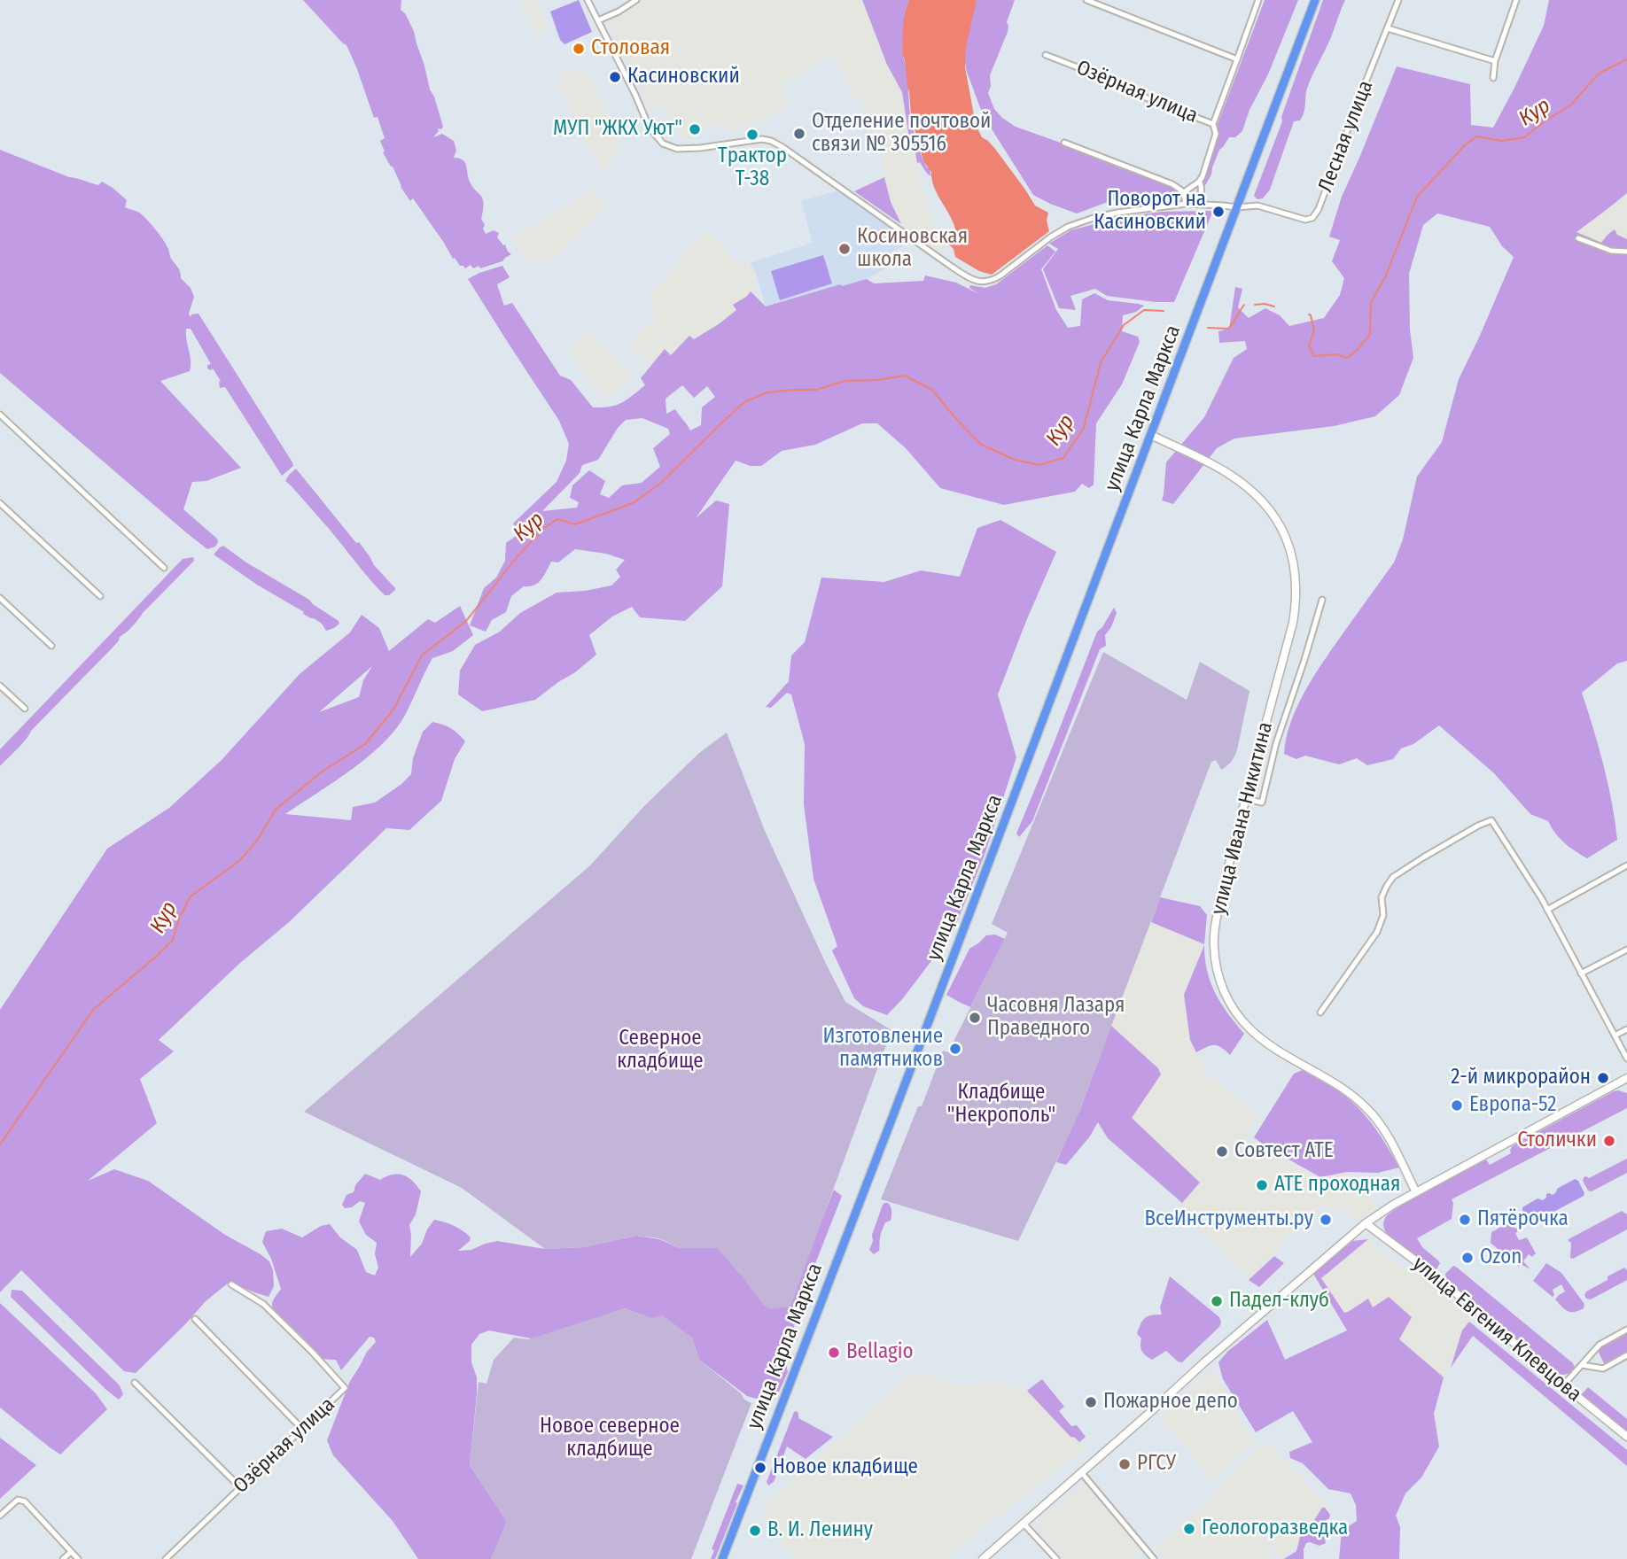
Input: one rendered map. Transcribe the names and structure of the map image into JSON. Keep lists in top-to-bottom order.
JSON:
{
  "streets": {
    "main road": ["улица Карла Маркса", "улица Ивана Никитина", "улица Евгения Клевцова"],
    "street": ["Озёрная улица", "Лесная улица"]
  },
  "crossings": [
    ["Лесная улица", "улица Карла Маркса"],
    ["улица Карла Маркса", "улица Ивана Никитина"]
  ],
  "water": ["Кур"],
  "parks": ["Северное кладбище", "Кладбище \"Некрополь\"", "Новое северное кладбище"],
  "places": [
    "Столовая",
    "Касиновский",
    "МУП \"ЖКХ Уют\"",
    "Отделение почтовой связи № 305516",
    "Трактор Т-38",
    "Поворот на Касиновский",
    "Косиновская школа",
    "Часовня Лазаря Праведного",
    "Изготовление памятников",
    "2-й микрорайон",
    "Европа-52",
    "Столички",
    "Совтест АТЕ",
    "АТЕ проходная",
    "ВсеИнструменты.ру",
    "Пятёрочка",
    "Ozon",
    "Падел-клуб",
    "Bellagio",
    "Пожарное депо",
    "РГСУ",
    "Новое кладбище",
    "Геологоразведка",
    "В. И. Ленину"
  ]
}
